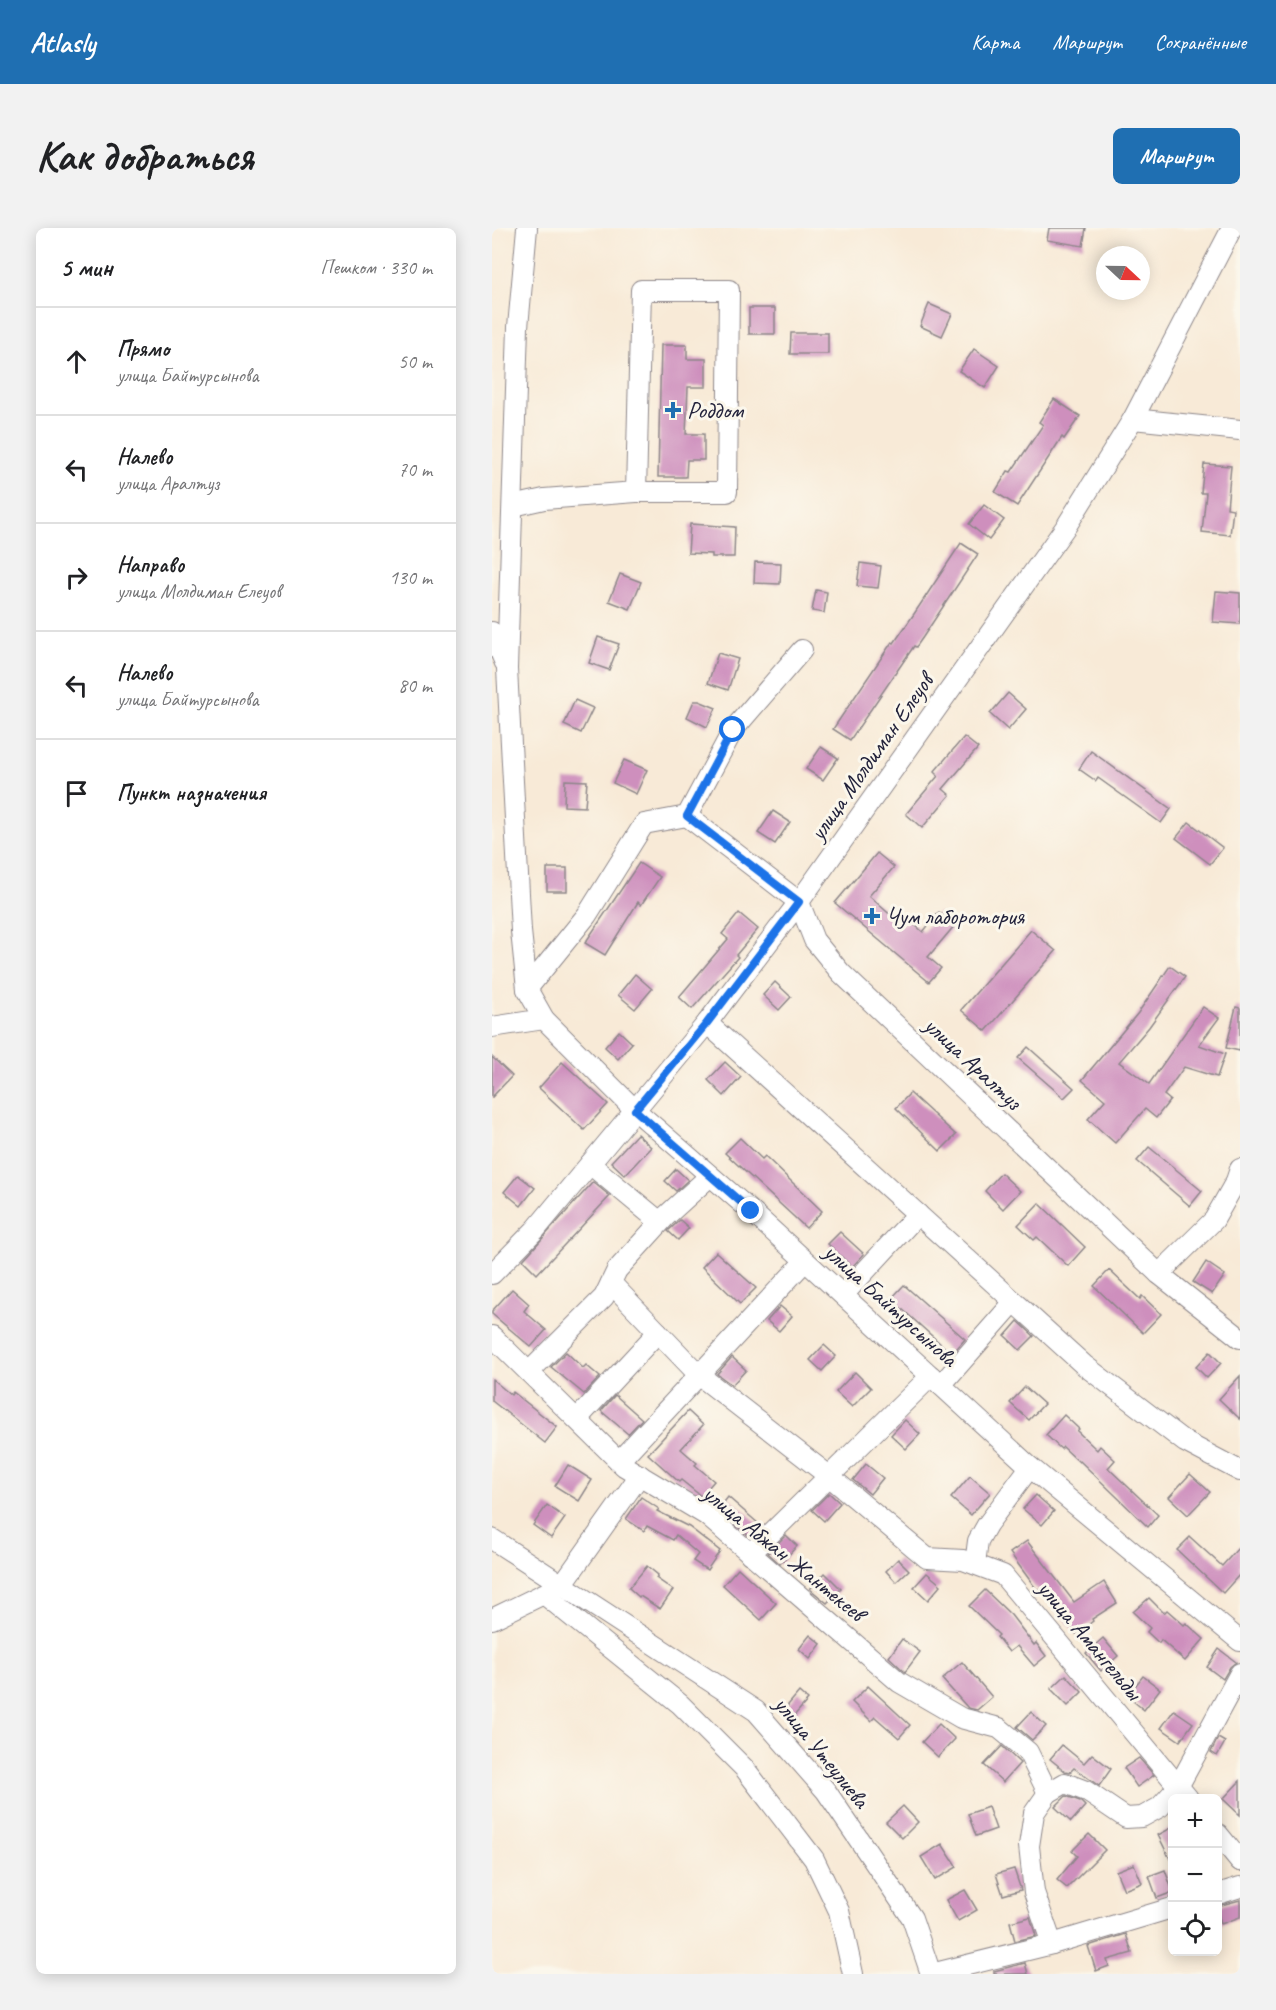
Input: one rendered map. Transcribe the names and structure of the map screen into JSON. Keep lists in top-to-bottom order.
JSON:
{
  "streets": {
    "street": [
      "улица Молдиман Елеуов",
      "улица Аралтуз",
      "улица Байтурсынова",
      "улица Абжан Жантекеев",
      "улица Амангельды",
      "улица Утеулиева"
    ]
  },
  "crossings": [
    ["улица Молдиман Елеуов", "улица Аралтуз"],
    ["улица Молдиман Елеуов", "улица Байтурсынова"]
  ],
  "places": {
    "health": ["Роддом", "Чум лаборотория"]
  },
  "north": "right",
  "page": {
    "header": "Atlasly",
    "nav": ["Карта", "Маршрут", "Сохранённые"],
    "buttons": "Маршрут",
    "title": "Как добраться",
    "heading": ["5 мин", "Пешком · 330 m"],
    "list": [
      ["Прямо", "улица Байтурсынова", "50 m"],
      ["Налево", "улица Аралтуз", "70 m"],
      ["Направо", "улица Молдиман Елеуов", "130 m"],
      ["Налево", "улица Байтурсынова", "80 m"],
      "Пункт назначения"
    ],
    "map_buttons": ["+", "−"]
  }
}
